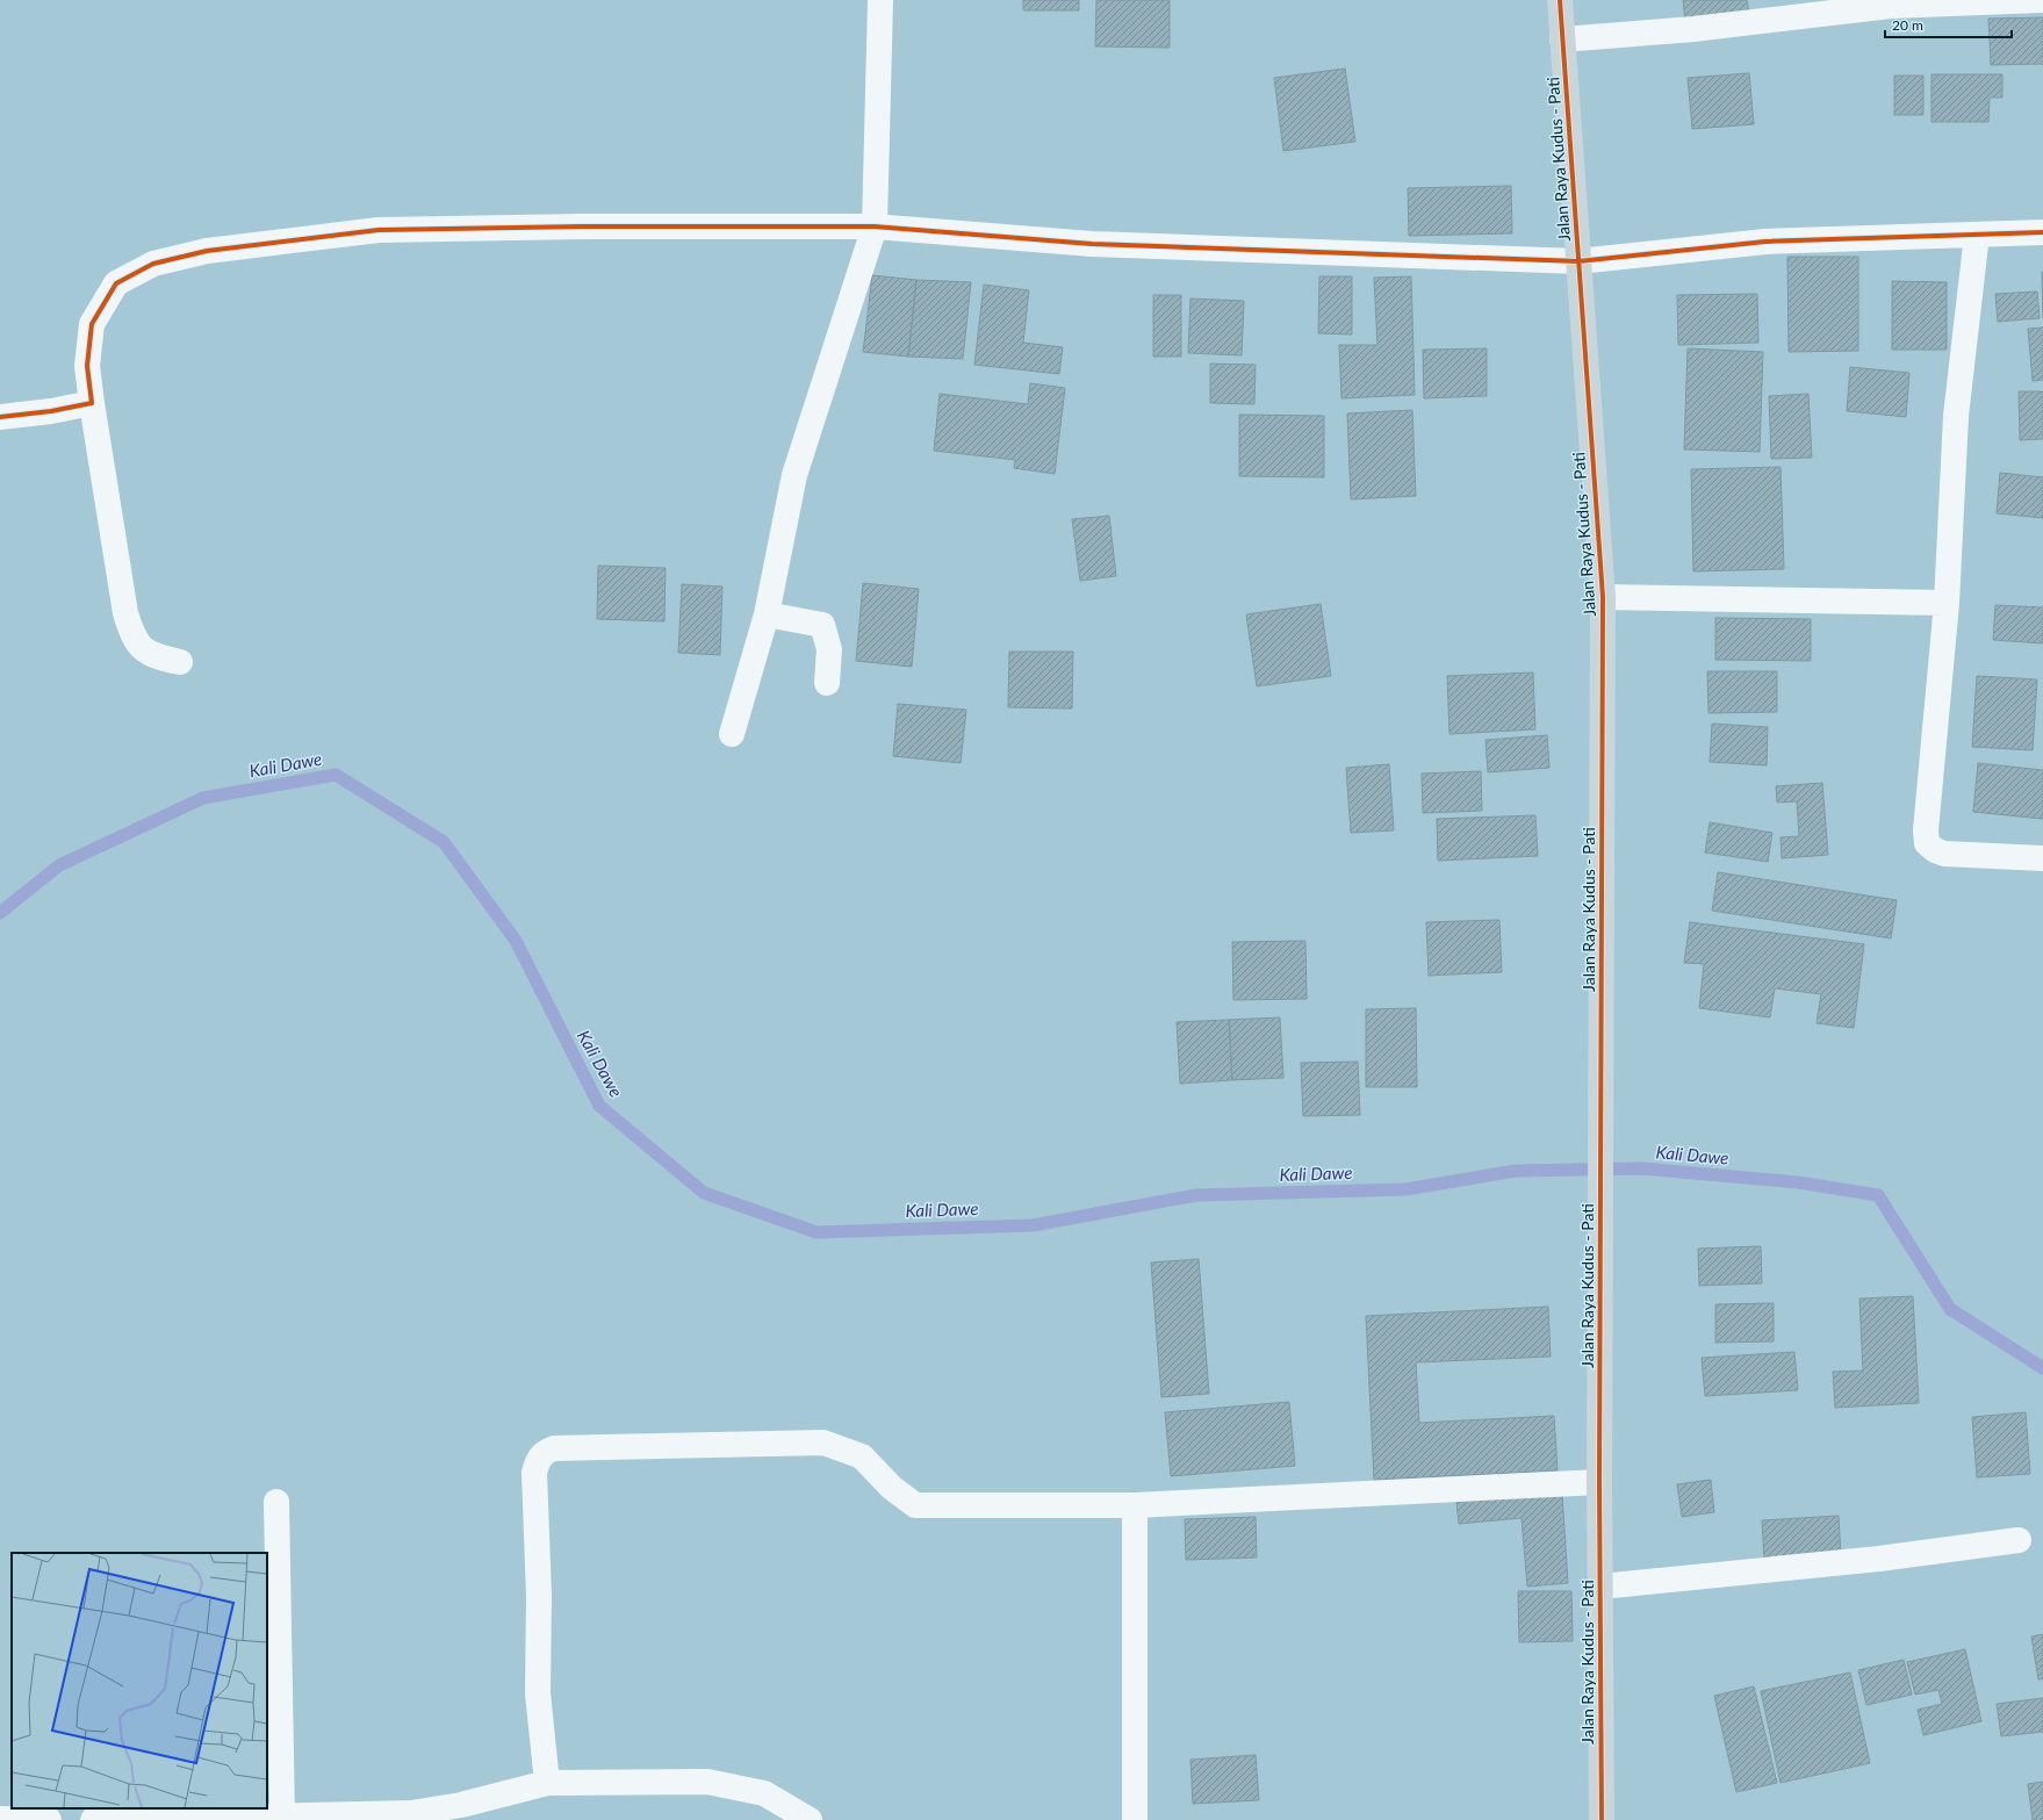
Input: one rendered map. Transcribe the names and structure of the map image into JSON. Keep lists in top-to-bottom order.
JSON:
{
  "streets": {
    "highway": ["Jalan Raya Kudus - Pati"]
  },
  "water": ["Kali Dawe"],
  "scale_bar": "20 m"
}
